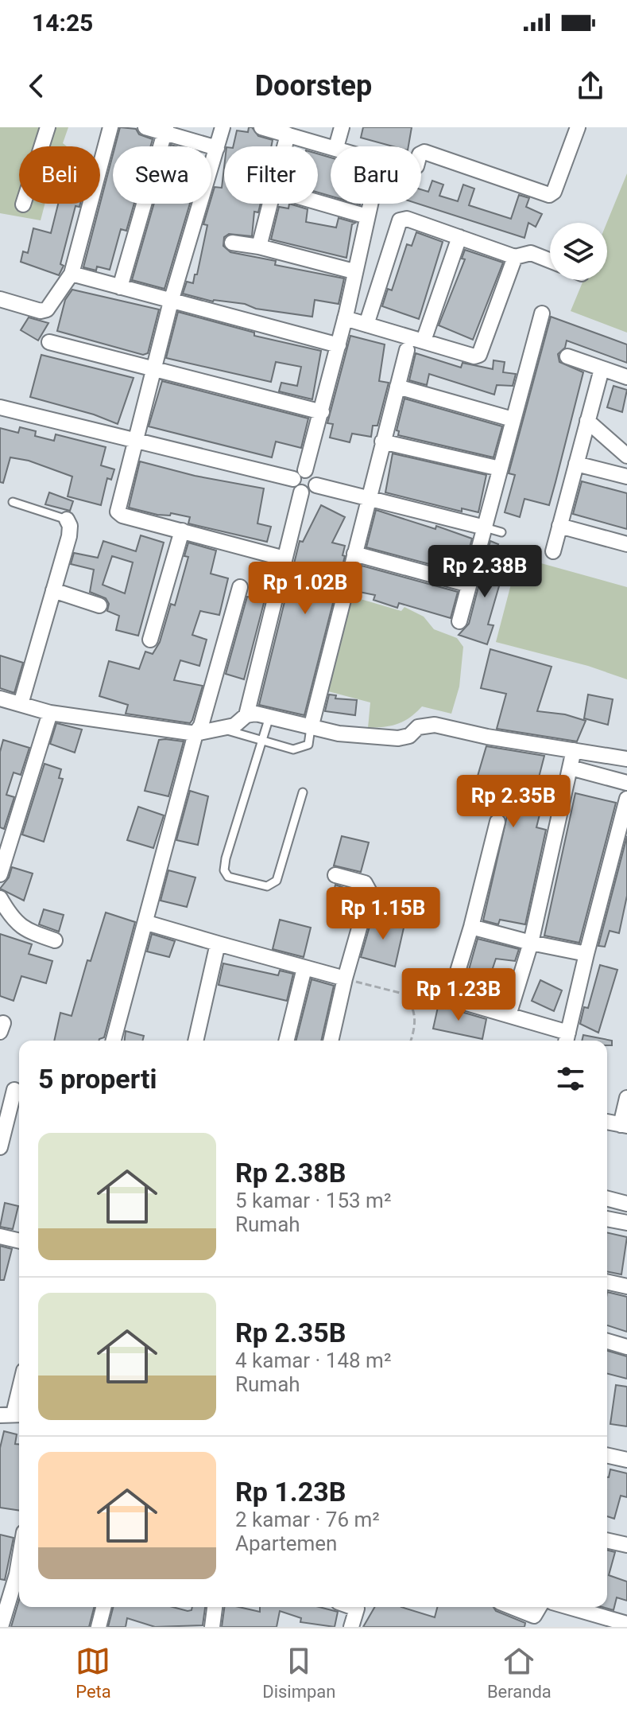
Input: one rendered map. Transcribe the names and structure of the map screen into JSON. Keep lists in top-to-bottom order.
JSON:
{
  "page": {
    "status": "14:25",
    "header": "Doorstep",
    "chip": [
      "Beli",
      "Sewa",
      "Filter",
      "Baru"
    ],
    "price": [
      "Rp 2.38B",
      "Rp 1.02B",
      "Rp 2.35B",
      "Rp 1.15B",
      "Rp 1.23B"
    ],
    "heading": "5 properti",
    "list": [
      {
        "name": "Rp 2.38B",
        "note": "5 kamar · 153 m² · Rumah"
      },
      {
        "name": "Rp 2.35B",
        "note": "4 kamar · 148 m² · Rumah"
      },
      {
        "name": "Rp 1.23B",
        "note": "2 kamar · 76 m² · Apartemen"
      }
    ],
    "tabs": ["Peta", "Disimpan", "Beranda"]
  }
}
